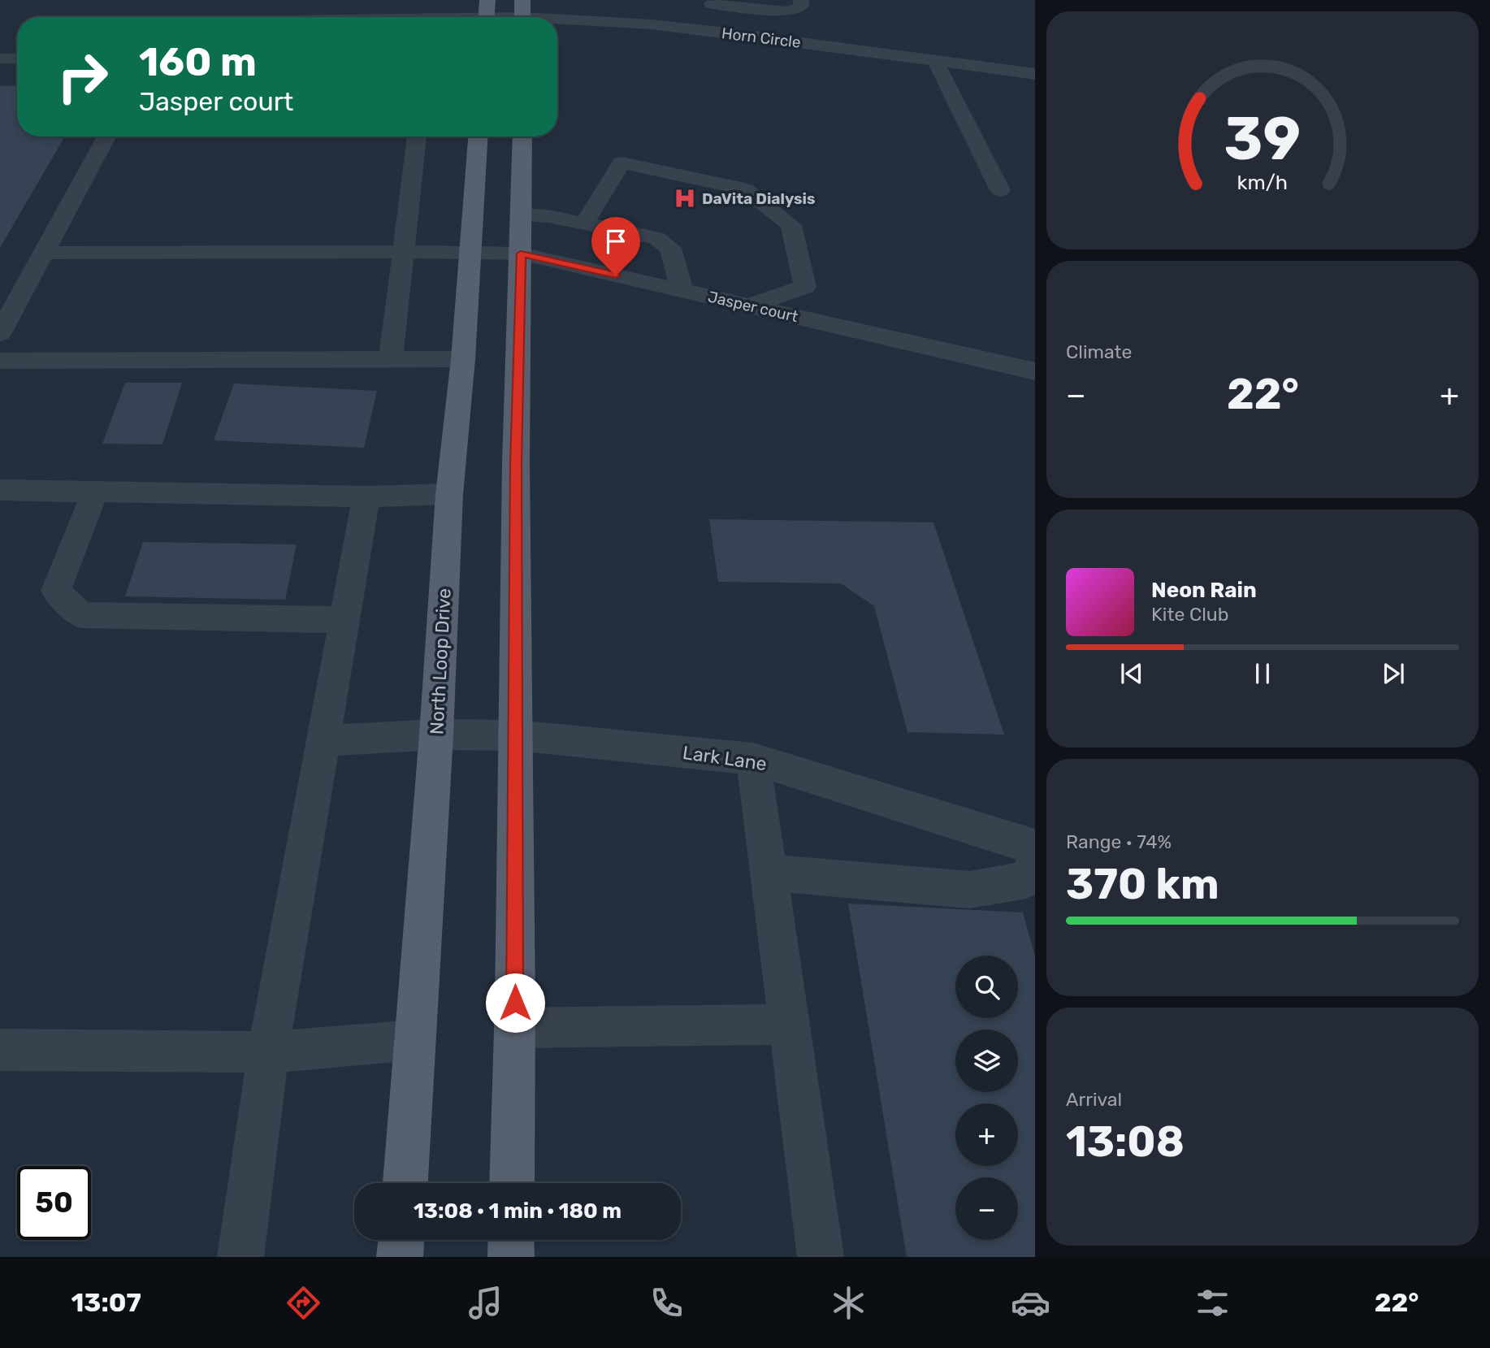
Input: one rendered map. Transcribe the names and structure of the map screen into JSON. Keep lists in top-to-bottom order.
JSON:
{
  "streets": {
    "main road": ["North Loop Drive"],
    "street": ["Horn Circle", "Jasper court", "Lark Lane"]
  },
  "crossings": [
    ["Jasper court", "North Loop Drive"],
    ["North Loop Drive", "Lark Lane"]
  ],
  "places": {
    "hospital": ["DaVita Dialysis"]
  },
  "page": {
    "turn": ["160 m", "Jasper court"],
    "tile": [
      "Climate",
      ["Range · 74%", "370 km"],
      ["Arrival", "13:08"]
    ],
    "heat": ["−", "22°", "+"],
    "song": ["Neon Rain", "Kite Club"],
    "map_buttons": ["+", "−"],
    "limit": "50",
    "trip": "13:08 · 1 min · 180 m",
    "tabs": ["13:07", "22°"],
    "gauge": ["39", "km/h"]
  }
}
